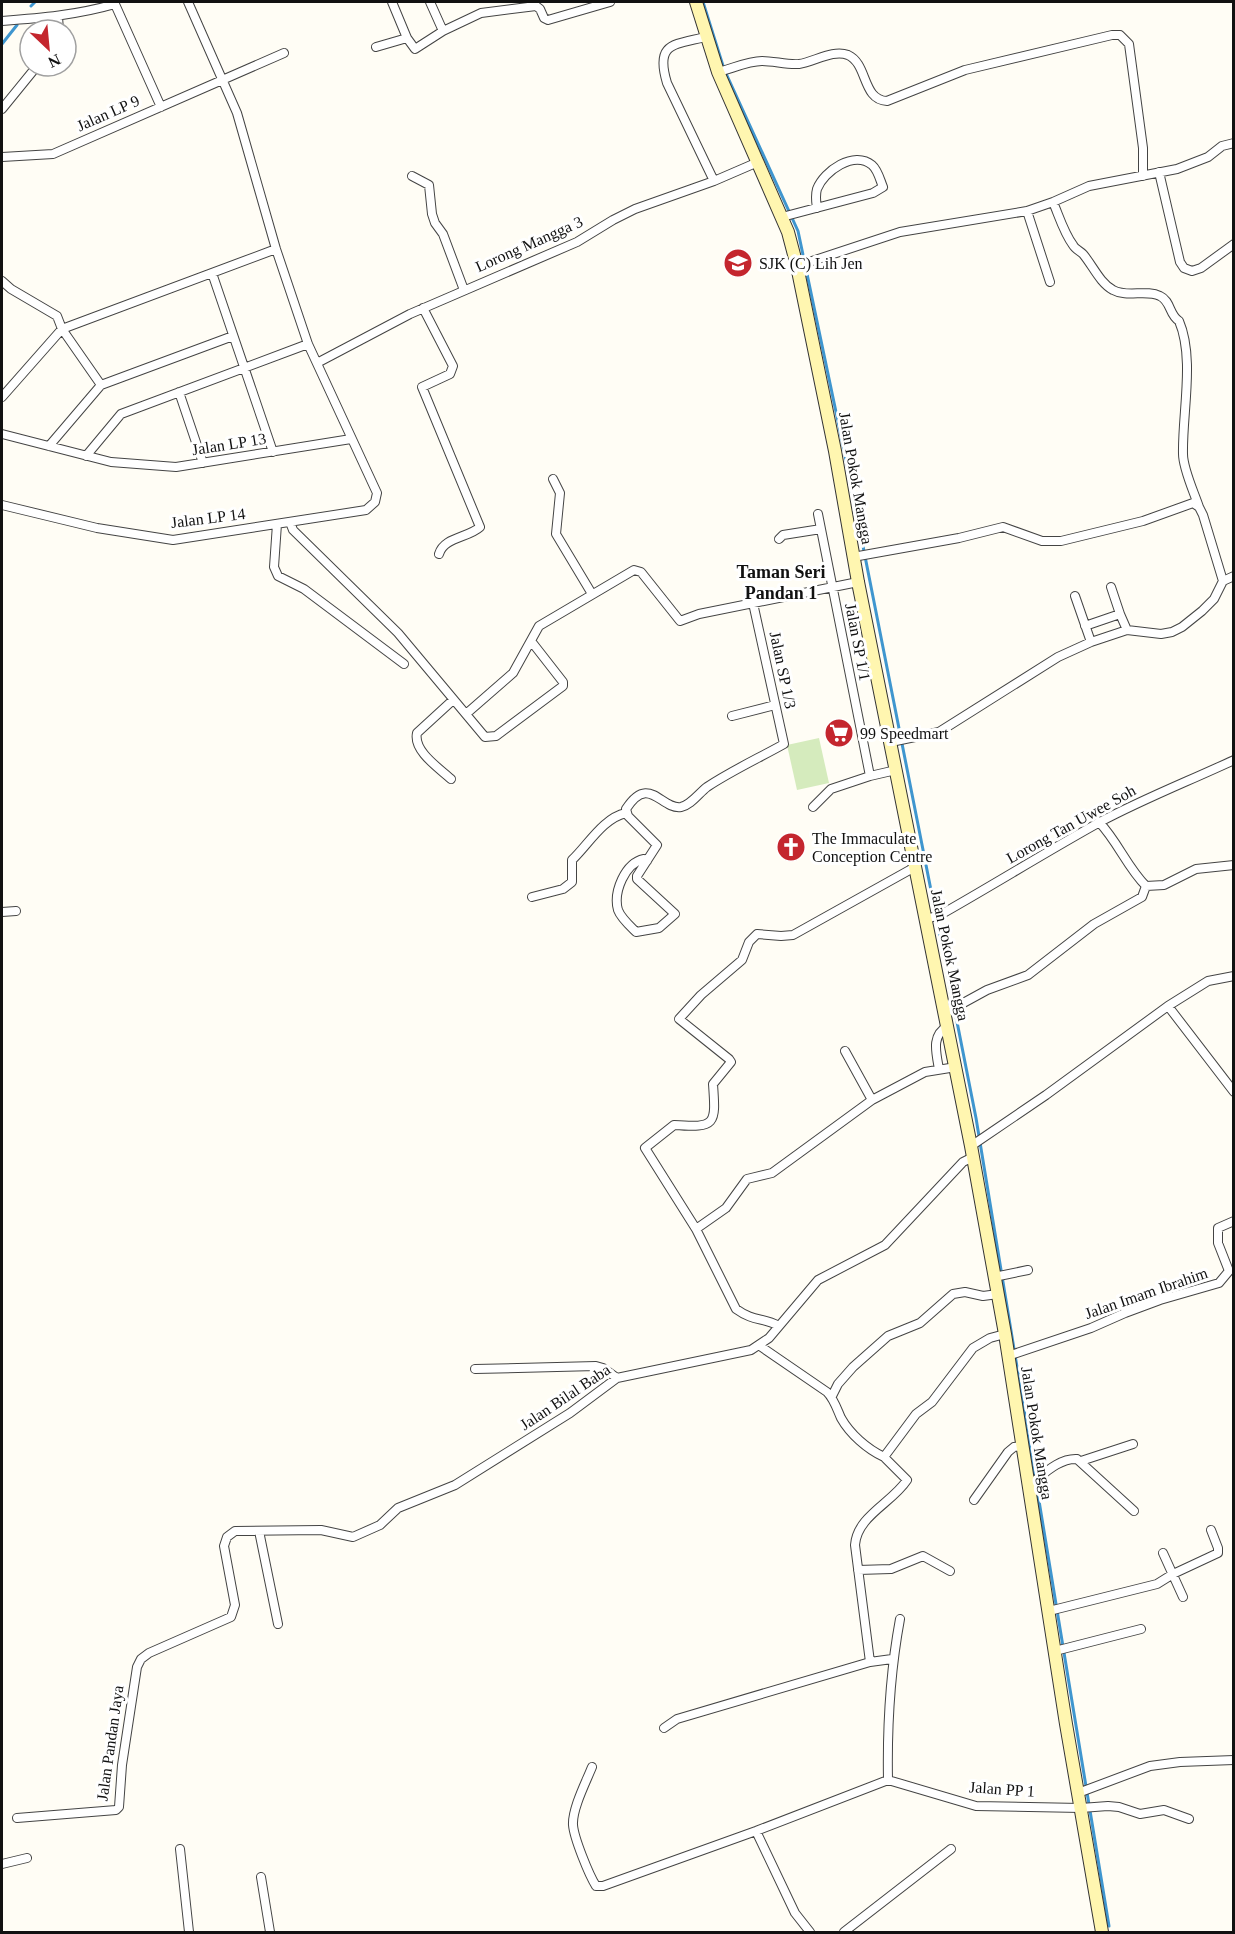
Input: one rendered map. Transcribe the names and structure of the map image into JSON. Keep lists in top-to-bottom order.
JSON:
{
  "streets": {
    "main road": ["Jalan Pokok Mangga"],
    "street": [
      "Jalan LP 9",
      "Lorong Mangga 3",
      "Jalan LP 13",
      "Jalan LP 14",
      "Jalan SP 1/1",
      "Jalan SP 1/3",
      "Lorong Tan Uwee Soh",
      "Jalan Imam Ibrahim",
      "Jalan Bilal Baba",
      "Jalan Pandan Jaya",
      "Jalan PP 1"
    ]
  },
  "crossings": [
    ["Lorong Mangga 3", "Jalan Pokok Mangga"],
    ["Jalan LP 13", "Jalan LP 14"],
    ["Jalan Pokok Mangga", "Lorong Tan Uwee Soh"],
    ["Jalan Pokok Mangga", "Jalan Imam Ibrahim"],
    ["Jalan Pokok Mangga", "Jalan Bilal Baba"],
    ["Jalan Pokok Mangga", "Jalan PP 1"],
    ["Jalan Bilal Baba", "Jalan Pandan Jaya"]
  ],
  "districts": ["Taman Seri Pandan 1"],
  "places": {
    "school or university": ["SJK (C) Lih Jen"],
    "supermarket": ["99 Speedmart"],
    "church": ["The Immaculate Conception Centre"]
  },
  "north": "bottom right"
}
